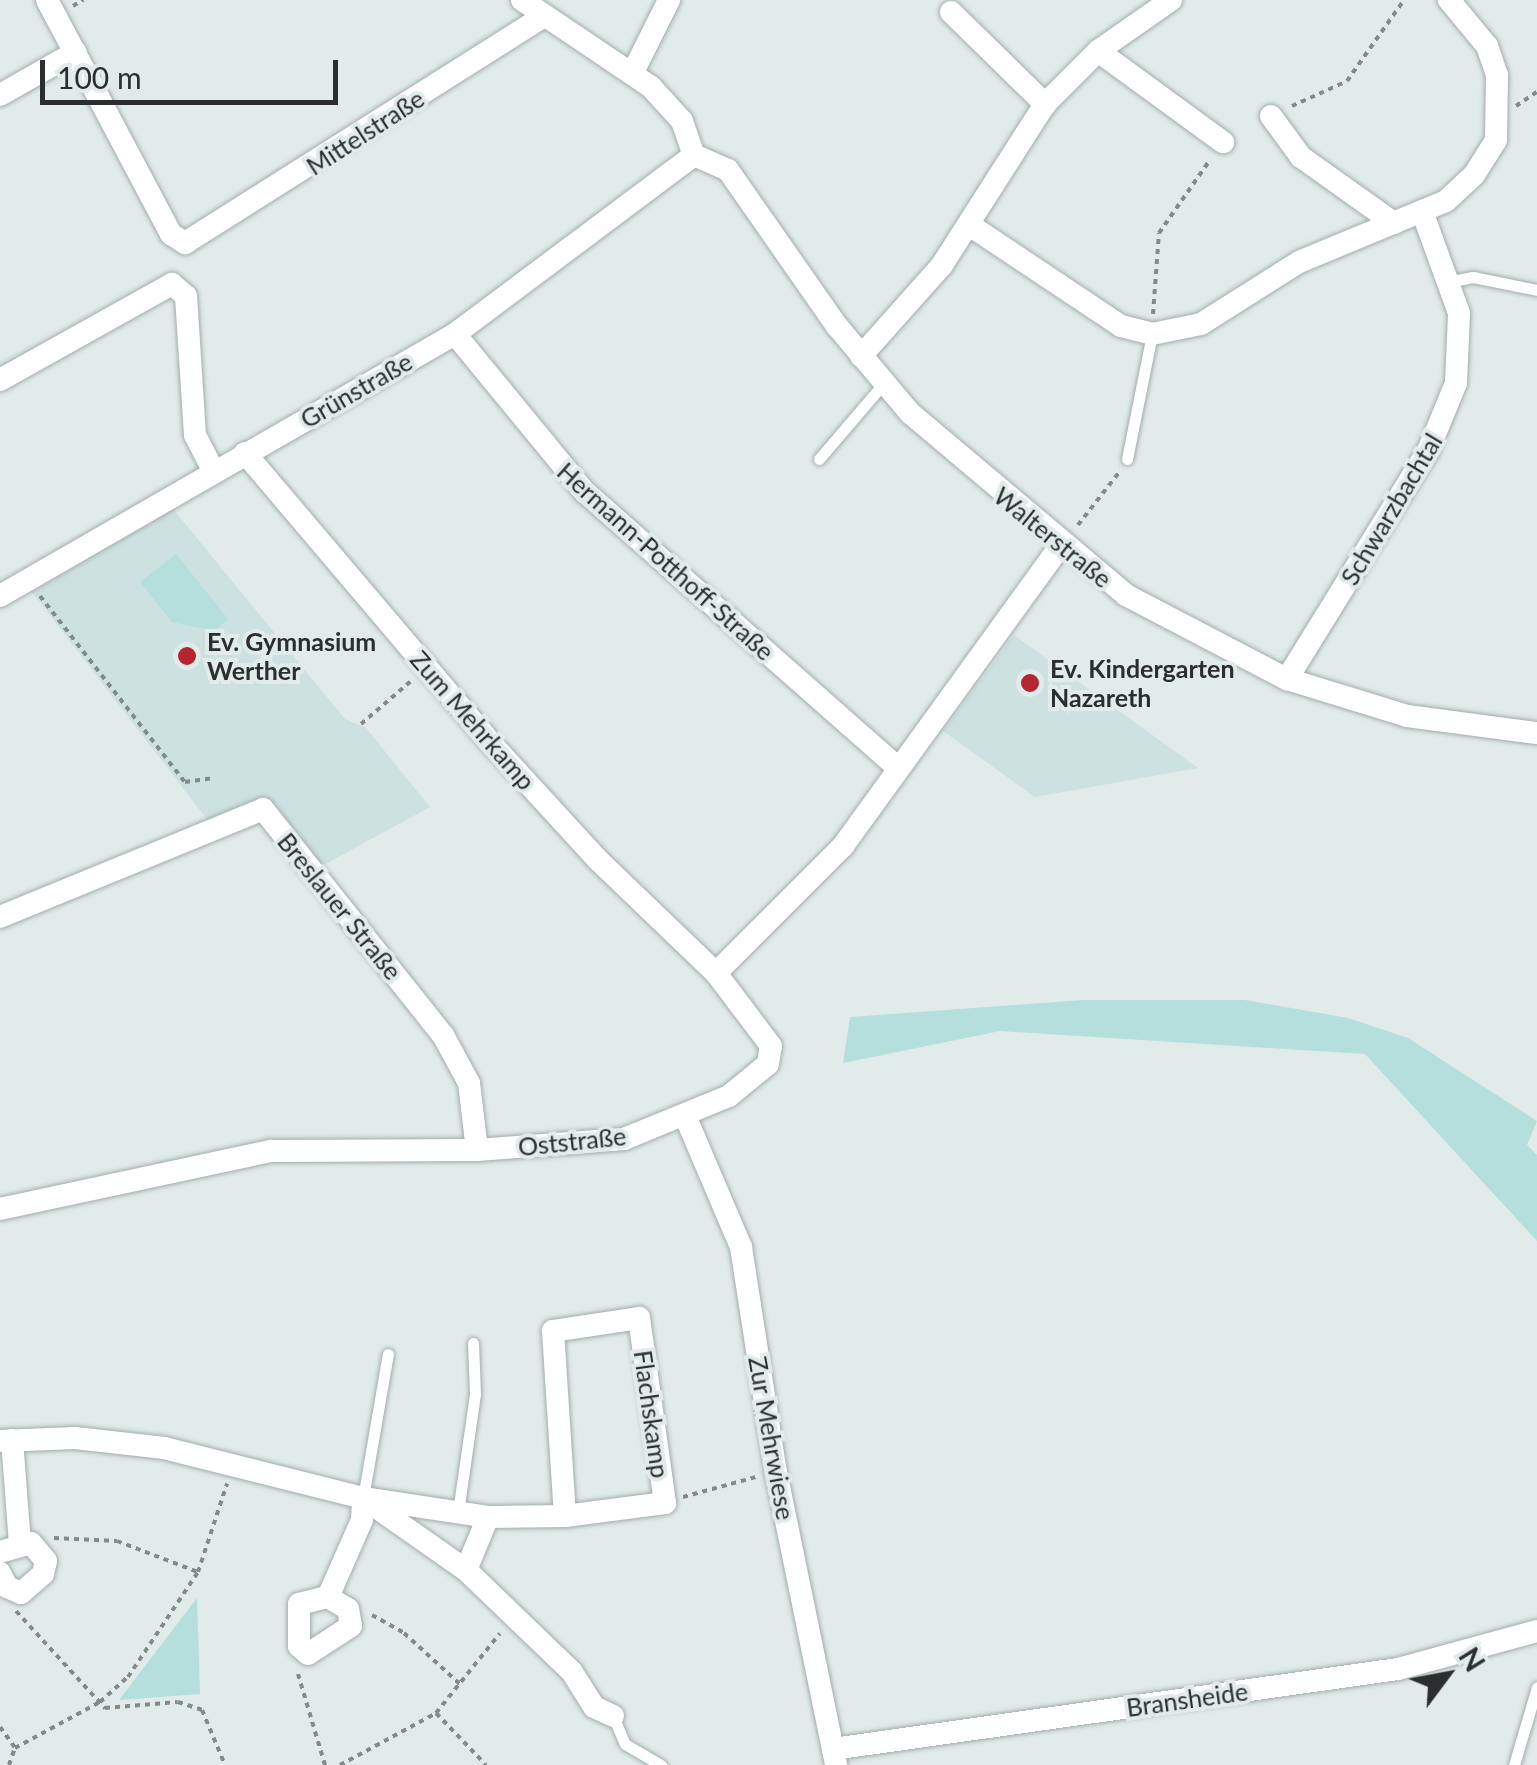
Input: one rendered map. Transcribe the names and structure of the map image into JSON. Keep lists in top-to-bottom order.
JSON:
{
  "streets": {
    "street": [
      "Mittelstraße",
      "Grünstraße",
      "Schwarzbachtal",
      "Walterstraße",
      "Hermann-Potthoff-Straße",
      "Zum Mehrkamp",
      "Breslauer Straße",
      "Oststraße",
      "Flachskamp",
      "Zur Mehrwiese",
      "Bransheide"
    ]
  },
  "crossings": [
    ["Grünstraße", "Walterstraße"],
    ["Grünstraße", "Hermann-Potthoff-Straße"],
    ["Grünstraße", "Zum Mehrkamp"],
    ["Schwarzbachtal", "Walterstraße"],
    ["Zum Mehrkamp", "Oststraße"],
    ["Breslauer Straße", "Oststraße"],
    ["Oststraße", "Zur Mehrwiese"],
    ["Zur Mehrwiese", "Bransheide"]
  ],
  "places": ["Ev. Gymnasium Werther", "Ev. Kindergarten Nazareth"],
  "scale_bar": "100 m",
  "north": "top right"
}
